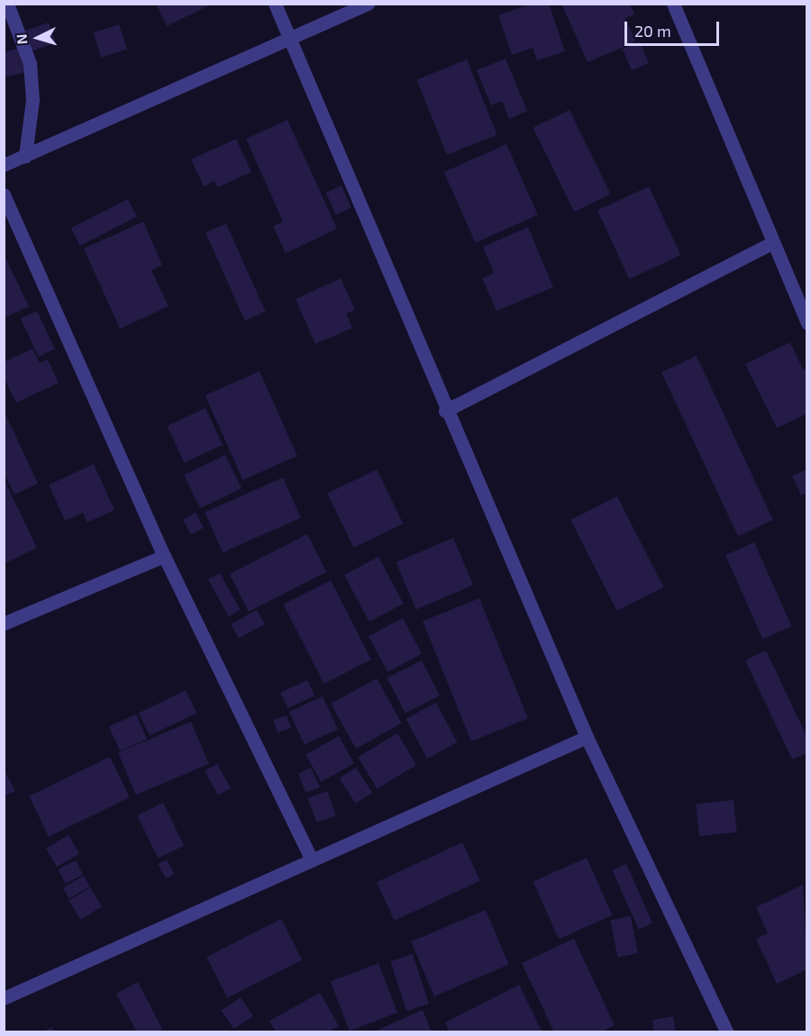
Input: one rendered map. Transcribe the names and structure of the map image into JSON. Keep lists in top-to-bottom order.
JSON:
{
  "scale_bar": "20 m",
  "north": "left"
}
